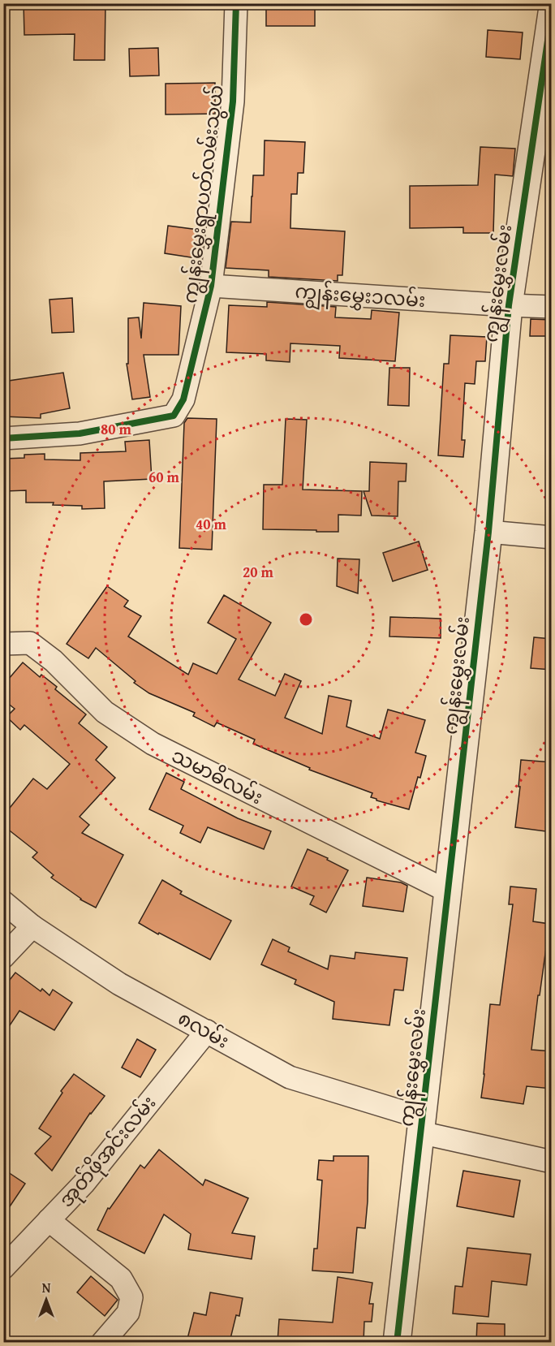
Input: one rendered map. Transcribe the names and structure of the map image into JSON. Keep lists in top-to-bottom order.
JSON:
{
  "streets": {
    "street": [
      "ကျွန်းမွှေးရွာပတ်လမ်းသွယ်",
      "ကျွန်းမွှေးလမ်း",
      "ကျွန်းမွှေး၁လမ်း",
      "သမာဓိလမ်း",
      "၈လမ်း",
      "အုတ်ဖိုအင်းလမ်း"
    ]
  },
  "crossings": [
    ["ကျွန်းမွှေးရွာပတ်လမ်းသွယ်", "ကျွန်းမွှေး၁လမ်း"],
    ["ကျွန်းမွှေးလမ်း", "ကျွန်းမွှေး၁လမ်း"],
    ["ကျွန်းမွှေးလမ်း", "သမာဓိလမ်း"],
    ["ကျွန်းမွှေးလမ်း", "၈လမ်း"],
    ["၈လမ်း", "အုတ်ဖိုအင်းလမ်း"]
  ],
  "north": "top",
  "rings": [
    "80 m",
    "60 m",
    "40 m",
    "20 m"
  ]
}
